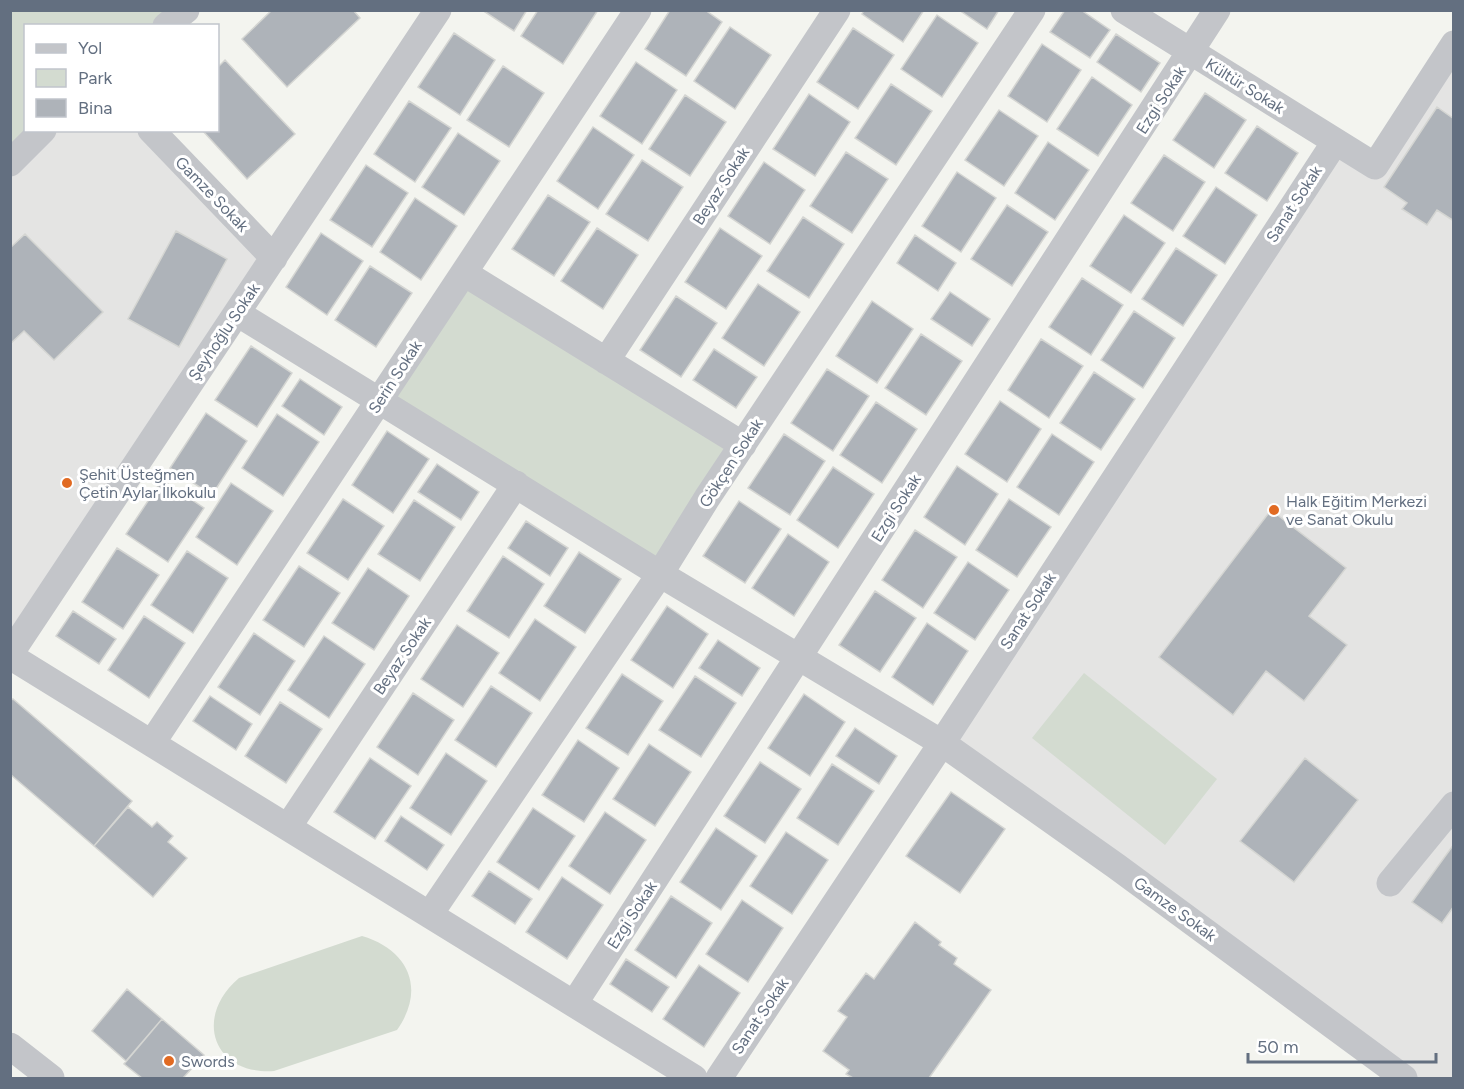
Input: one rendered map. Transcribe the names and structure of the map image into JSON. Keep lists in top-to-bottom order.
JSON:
{
  "streets": {
    "street": [
      "Kültür Sokak",
      "Ezgi Sokak",
      "Beyaz Sokak",
      "Gamze Sokak",
      "Sanat Sokak",
      "Şeyhoğlu Sokak",
      "Serin Sokak",
      "Gökçen Sokak"
    ]
  },
  "crossings": [
    ["Kültür Sokak", "Ezgi Sokak"],
    ["Kültür Sokak", "Sanat Sokak"],
    ["Ezgi Sokak", "Gamze Sokak"],
    ["Beyaz Sokak", "Gamze Sokak"],
    ["Gamze Sokak", "Sanat Sokak"],
    ["Gamze Sokak", "Şeyhoğlu Sokak"],
    ["Gamze Sokak", "Serin Sokak"],
    ["Gamze Sokak", "Gökçen Sokak"]
  ],
  "places": ["Şehit Üsteğmen Çetin Aylar İlkokulu", "Halk Eğitim Merkezi ve Sanat Okulu", "Swords"],
  "legend": ["Yol", "Park", "Bina"],
  "scale_bar": "50 m"
}
